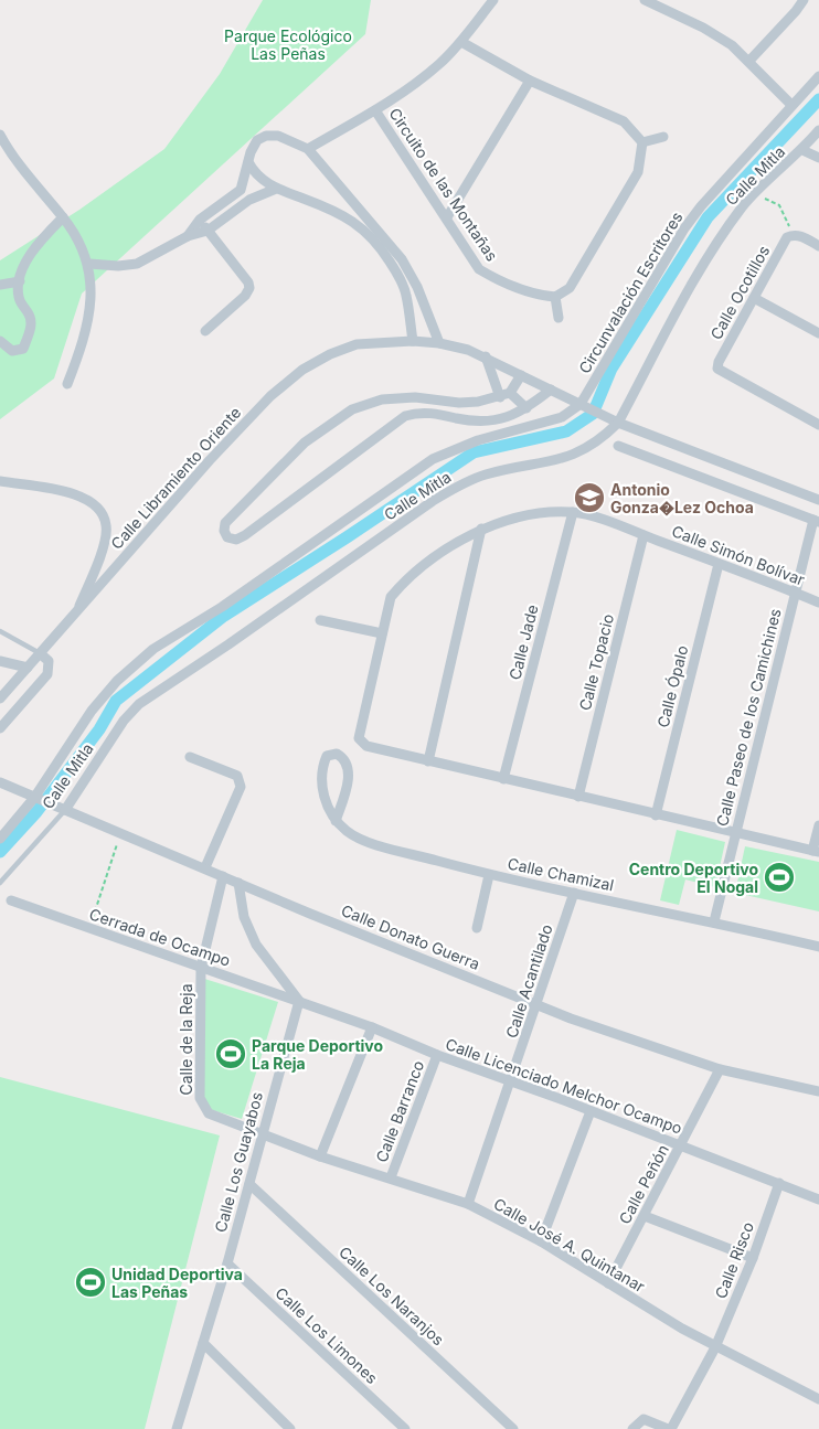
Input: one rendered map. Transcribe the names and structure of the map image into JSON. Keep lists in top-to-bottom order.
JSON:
{
  "streets": {
    "street": [
      "Calle Mitla",
      "Circuito de las Montañas",
      "Circunvalación Escritores",
      "Calle Ocotillos",
      "Calle Libramiento Oriente",
      "Calle Simón Bolívar",
      "Calle Jade",
      "Calle Topacio",
      "Calle Ópalo",
      "Calle Paseo de los Camichines",
      "Calle Chamizal",
      "Cerrada de Ocampo",
      "Calle Donato Guerra",
      "Calle Acantilado",
      "Calle de la Reja",
      "Calle Licenciado Melchor Ocampo",
      "Calle Barranco",
      "Calle Los Guayabos",
      "Calle Peñón",
      "Calle José A. Quintanar",
      "Calle Risco",
      "Calle Los Naranjos",
      "Calle Los Limones"
    ]
  },
  "crossings": [
    ["Calle Mitla", "Circunvalación Escritores"],
    ["Calle Mitla", "Calle Libramiento Oriente"],
    ["Calle Mitla", "Calle Donato Guerra"],
    ["Circunvalación Escritores", "Calle Libramiento Oriente"],
    ["Calle Simón Bolívar", "Calle Jade"],
    ["Calle Simón Bolívar", "Calle Topacio"],
    ["Calle Simón Bolívar", "Calle Ópalo"],
    ["Calle Simón Bolívar", "Calle Paseo de los Camichines"],
    ["Calle Paseo de los Camichines", "Calle Chamizal"],
    ["Calle Chamizal", "Calle Acantilado"],
    ["Cerrada de Ocampo", "Calle de la Reja"],
    ["Cerrada de Ocampo", "Calle Licenciado Melchor Ocampo"],
    ["Cerrada de Ocampo", "Calle Los Guayabos"],
    ["Calle Donato Guerra", "Calle Acantilado"],
    ["Calle Donato Guerra", "Calle de la Reja"],
    ["Calle Donato Guerra", "Calle Peñón"],
    ["Calle Acantilado", "Calle Licenciado Melchor Ocampo"],
    ["Calle Acantilado", "Calle José A. Quintanar"],
    ["Calle de la Reja", "Calle Los Guayabos"],
    ["Calle de la Reja", "Calle José A. Quintanar"],
    ["Calle Licenciado Melchor Ocampo", "Calle Barranco"],
    ["Calle Licenciado Melchor Ocampo", "Calle Los Guayabos"],
    ["Calle Licenciado Melchor Ocampo", "Calle Peñón"],
    ["Calle Licenciado Melchor Ocampo", "Calle Risco"],
    ["Calle Barranco", "Calle José A. Quintanar"],
    ["Calle Los Guayabos", "Calle José A. Quintanar"],
    ["Calle Los Guayabos", "Calle Los Naranjos"],
    ["Calle Los Guayabos", "Calle Los Limones"],
    ["Calle Peñón", "Calle José A. Quintanar"],
    ["Calle José A. Quintanar", "Calle Risco"]
  ],
  "parks": ["Parque Ecológico Las Peñas"],
  "places": {
    "school or university": ["Antonio Gonza�Lez Ochoa"],
    "sports": ["Centro Deportivo El Nogal", "Parque Deportivo La Reja", "Unidad Deportiva Las Peñas"]
  }
}
